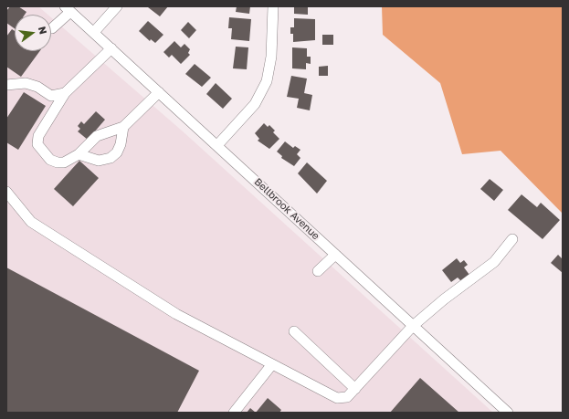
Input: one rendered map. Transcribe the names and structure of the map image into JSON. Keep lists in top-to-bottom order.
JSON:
{
  "streets": {
    "street": ["Bellbrook Avenue"]
  },
  "north": "right"
}
